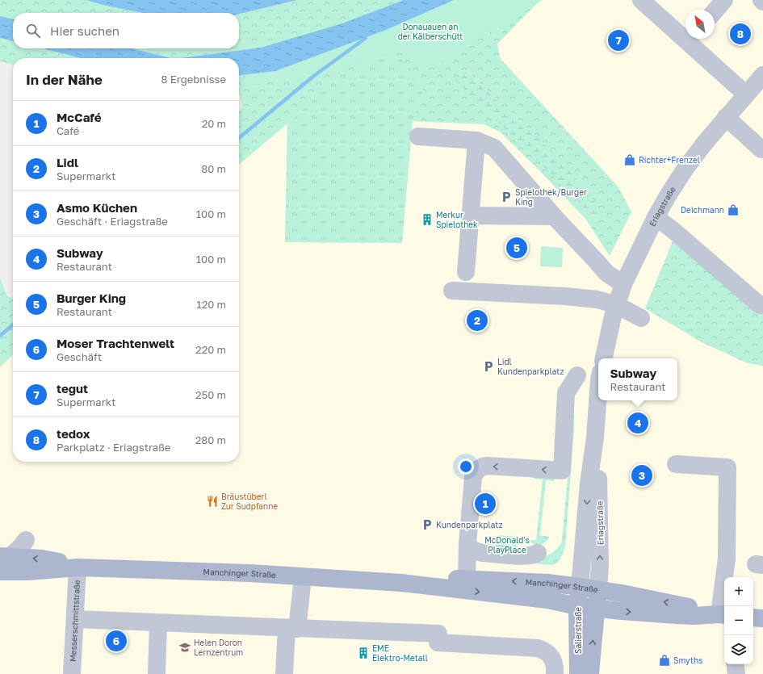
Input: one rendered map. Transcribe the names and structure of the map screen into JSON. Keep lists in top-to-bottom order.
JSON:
{
  "streets": {
    "main road": ["Eriagstraße", "Manchinger Straße", "Salierstraße"],
    "street": ["Messerschmittstraße"]
  },
  "crossings": [
    ["Eriagstraße", "Manchinger Straße"],
    ["Eriagstraße", "Salierstraße"],
    ["Manchinger Straße", "Messerschmittstraße"],
    ["Manchinger Straße", "Salierstraße"]
  ],
  "parks": ["Donauauen an der Kälberschütt", "McDonald's PlayPlace"],
  "places": {
    "shop": ["Richter+Frenzel", "Deichmann", "Smyths"],
    "parking": ["Spielothek/Burger King", "Lidl Kundenparkplatz", "Kundenparkplatz"],
    "building": ["Merkur Spielothek", "EME Elektro-Metall"],
    "restaurant": ["Bräustüberl Zur Sudpfanne"],
    "school or university": ["Helen Doron Lernzentrum"]
  },
  "north": "top left",
  "page": {
    "search": "Hier suchen",
    "pins": [
      "8",
      "7",
      "5",
      "2",
      "4",
      "3",
      "1",
      "6"
    ],
    "heading": ["In der Nähe", "8 Ergebnisse"],
    "list": [
      {
        "mark": "1",
        "name": "McCafé",
        "note": "Café",
        "value": "20 m"
      },
      {
        "mark": "2",
        "name": "Lidl",
        "note": "Supermarkt",
        "value": "80 m"
      },
      {
        "mark": "3",
        "name": "Asmo Küchen",
        "note": "Geschäft · Eriagstraße",
        "value": "100 m"
      },
      {
        "mark": "4",
        "name": "Subway",
        "note": "Restaurant",
        "value": "100 m"
      },
      {
        "mark": "5",
        "name": "Burger King",
        "note": "Restaurant",
        "value": "120 m"
      },
      {
        "mark": "6",
        "name": "Moser Trachtenwelt",
        "note": "Geschäft",
        "value": "220 m"
      },
      {
        "mark": "7",
        "name": "tegut",
        "note": "Supermarkt",
        "value": "250 m"
      },
      {
        "mark": "8",
        "name": "tedox",
        "note": "Parkplatz · Eriagstraße",
        "value": "280 m"
      }
    ],
    "popup": ["Subway", "Restaurant"],
    "map_buttons": ["+", "−"]
  }
}
